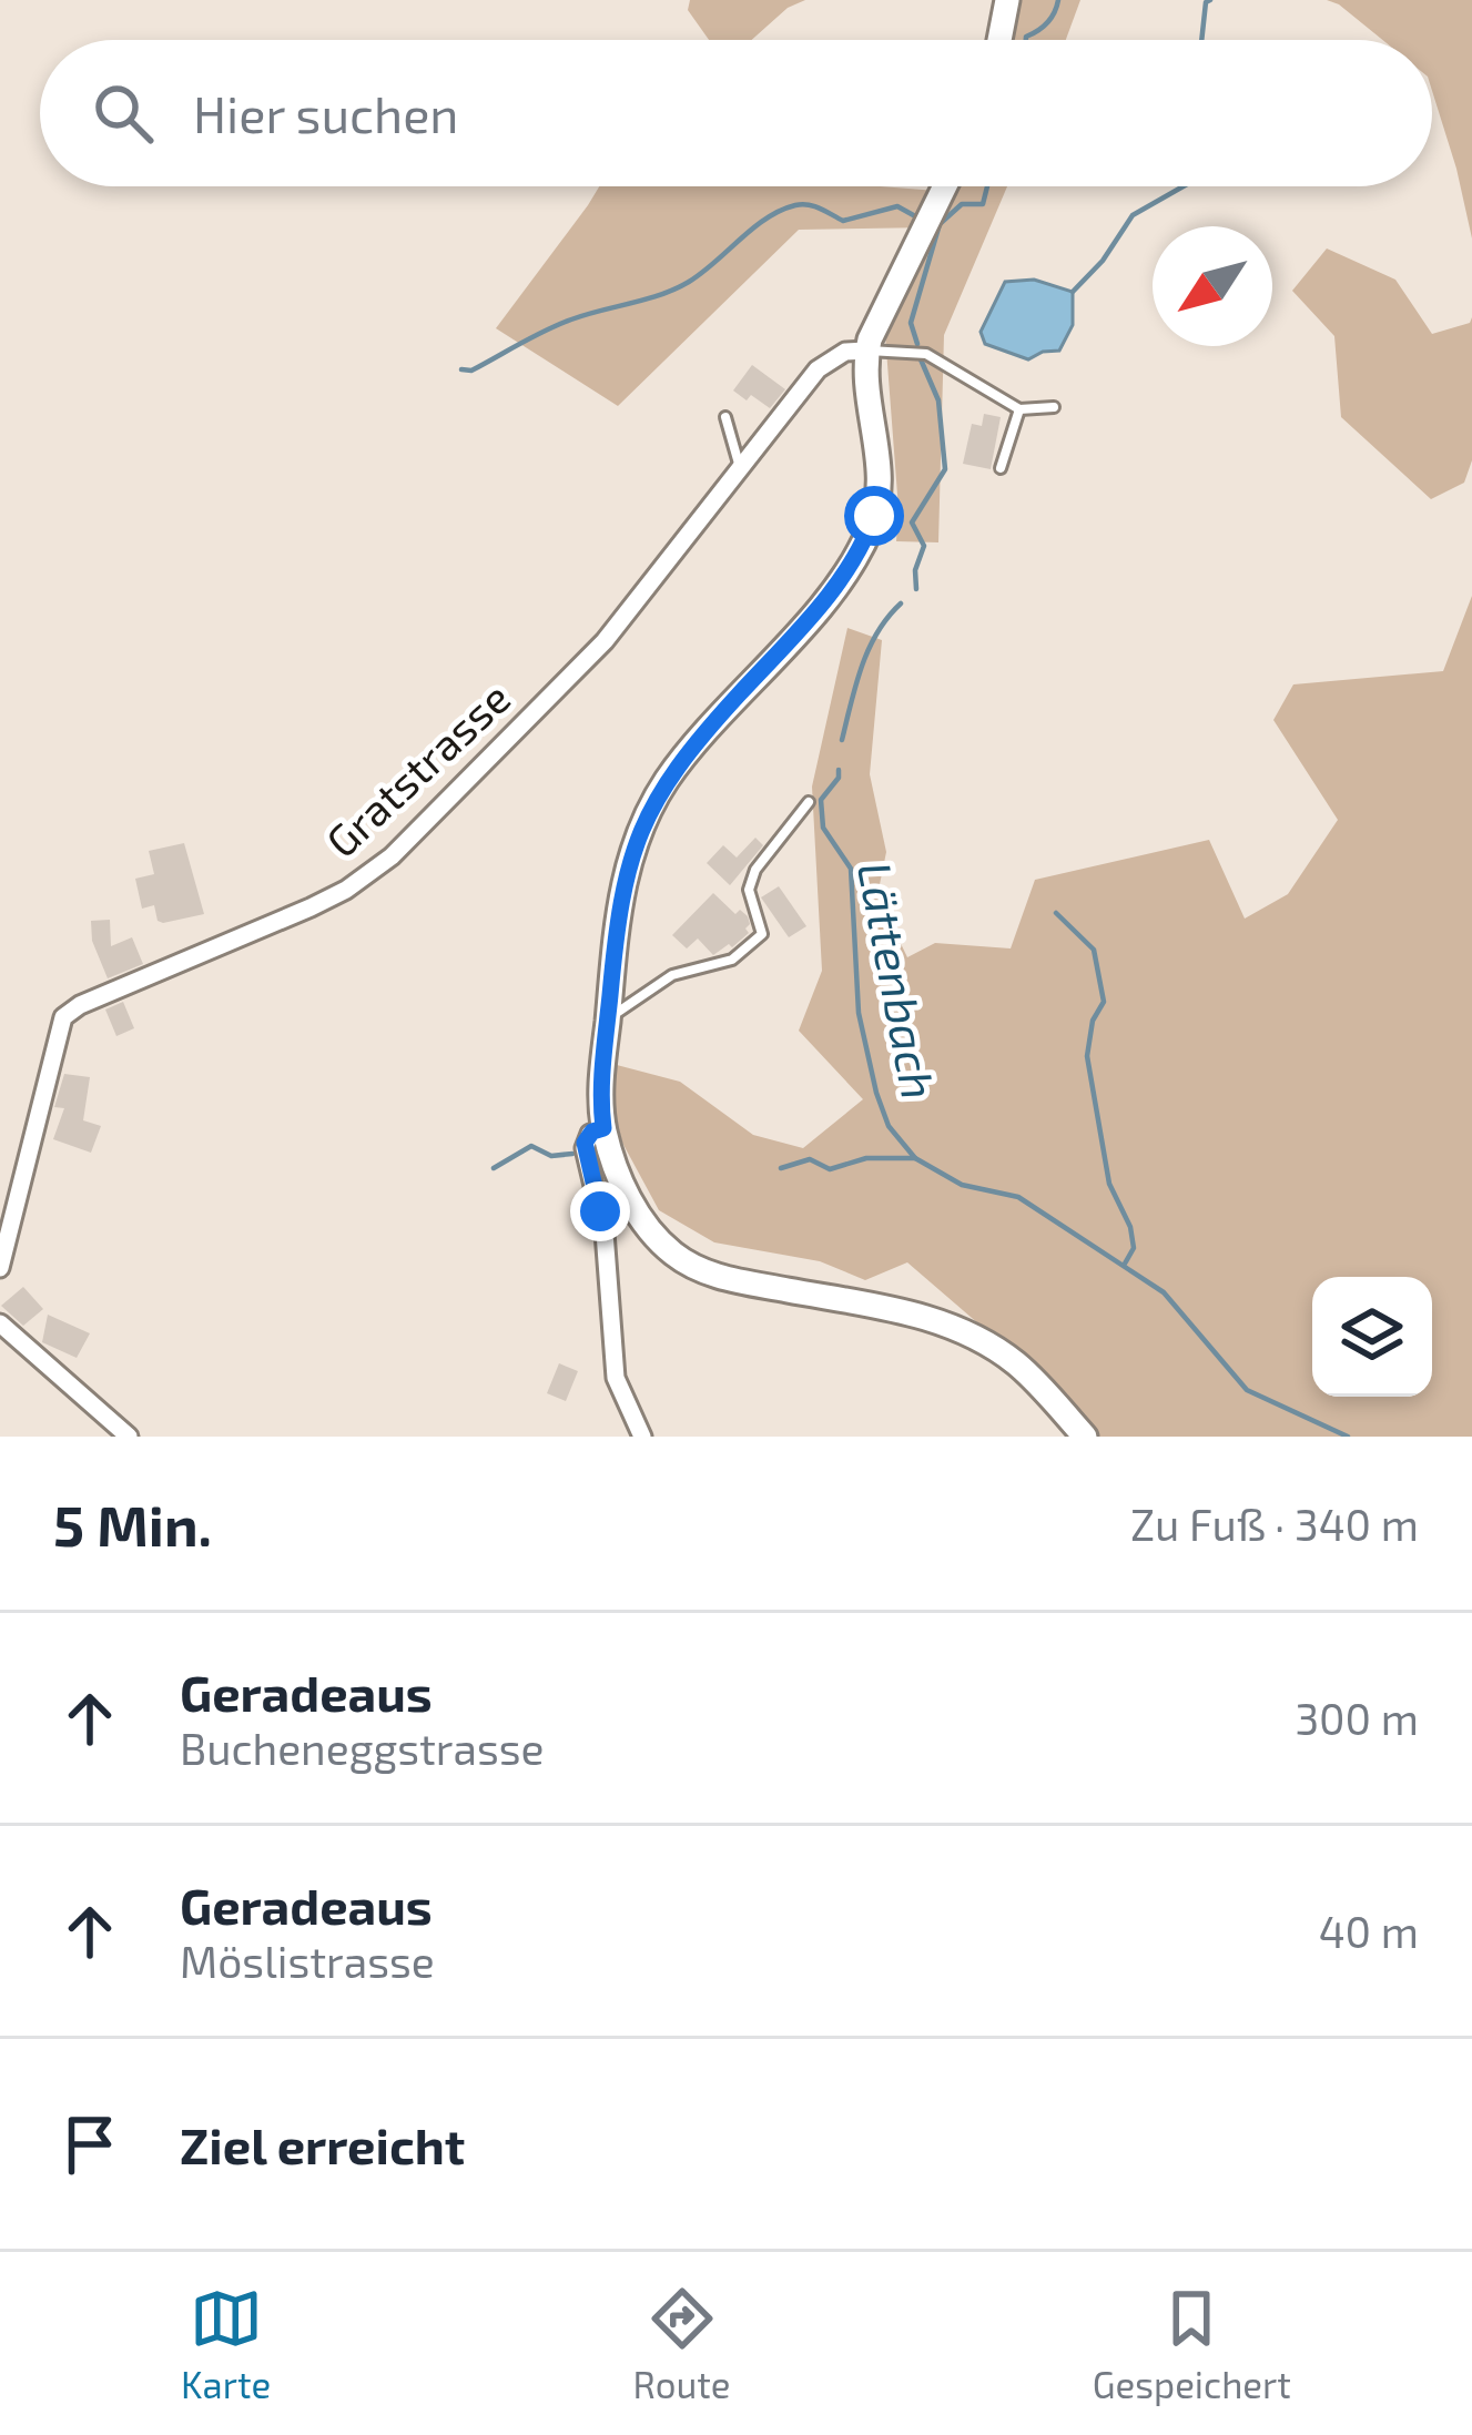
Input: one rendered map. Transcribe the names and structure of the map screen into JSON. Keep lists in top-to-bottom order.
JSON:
{
  "streets": {
    "street": ["Gratstrasse"]
  },
  "water": ["Lättenbach"],
  "north": "bottom left",
  "page": {
    "search": "Hier suchen",
    "heading": ["5 Min.", "Zu Fuß · 340 m"],
    "list": [
      ["Geradeaus", "Bucheneggstrasse", "300 m"],
      ["Geradeaus", "Möslistrasse", "40 m"],
      "Ziel erreicht"
    ],
    "nav": ["Karte", "Route", "Gespeichert"]
  }
}
